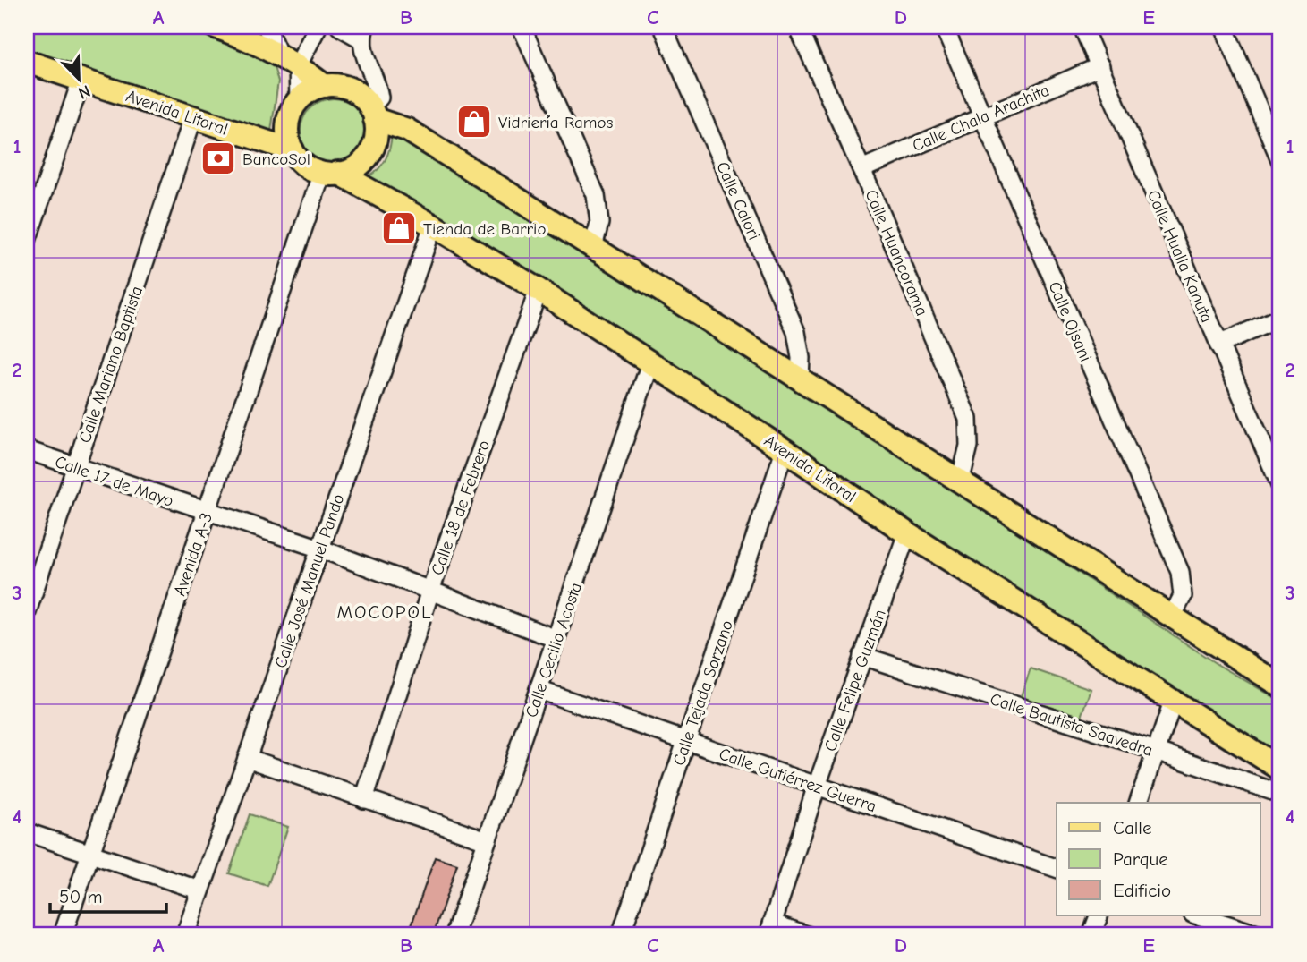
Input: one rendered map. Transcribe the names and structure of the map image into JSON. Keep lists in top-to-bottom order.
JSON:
{
  "streets": {
    "main road": ["Avenida Litoral"],
    "street": [
      "Calle Chala Arachita",
      "Calle Calori",
      "Calle Huancorama",
      "Calle Hualla Kanuta",
      "Calle Ojsani",
      "Calle Mariano Baptista",
      "Calle 17 de Mayo",
      "Calle 18 de Febrero",
      "Avenida A-3",
      "Calle José Manuel Pando",
      "Calle Cecilio Acosta",
      "Calle Felipe Guzmán",
      "Calle Tejada Sorzano",
      "Calle Bautista Saavedra",
      "Calle Gutiérrez Guerra"
    ]
  },
  "crossings": [
    ["Avenida Litoral", "Calle Mariano Baptista"],
    ["Avenida Litoral", "Calle 18 de Febrero"],
    ["Avenida Litoral", "Avenida A-3"],
    ["Avenida Litoral", "Calle José Manuel Pando"],
    ["Avenida Litoral", "Calle Cecilio Acosta"],
    ["Avenida Litoral", "Calle Felipe Guzmán"],
    ["Avenida Litoral", "Calle Tejada Sorzano"],
    ["Calle Chala Arachita", "Calle Huancorama"],
    ["Calle Chala Arachita", "Calle Hualla Kanuta"],
    ["Calle Chala Arachita", "Calle Ojsani"],
    ["Calle Mariano Baptista", "Calle 17 de Mayo"],
    ["Calle 17 de Mayo", "Calle 18 de Febrero"],
    ["Calle 17 de Mayo", "Avenida A-3"],
    ["Calle 17 de Mayo", "Calle José Manuel Pando"],
    ["Calle 17 de Mayo", "Calle Cecilio Acosta"],
    ["Calle Cecilio Acosta", "Calle Gutiérrez Guerra"],
    ["Calle Felipe Guzmán", "Calle Bautista Saavedra"],
    ["Calle Felipe Guzmán", "Calle Gutiérrez Guerra"],
    ["Calle Tejada Sorzano", "Calle Gutiérrez Guerra"]
  ],
  "districts": ["MOCOPOL"],
  "places": {
    "shop": ["Vidriería Ramos", "Tienda de Barrio"],
    "bank": ["BancoSol"]
  },
  "legend": ["Calle", "Parque", "Edificio"],
  "scale_bar": "50 m",
  "north": "bottom right",
  "grid": {
    "columns": [
      "A",
      "B",
      "C",
      "D",
      "E"
    ],
    "rows": [
      "1",
      "2",
      "3",
      "4"
    ]
  }
}
